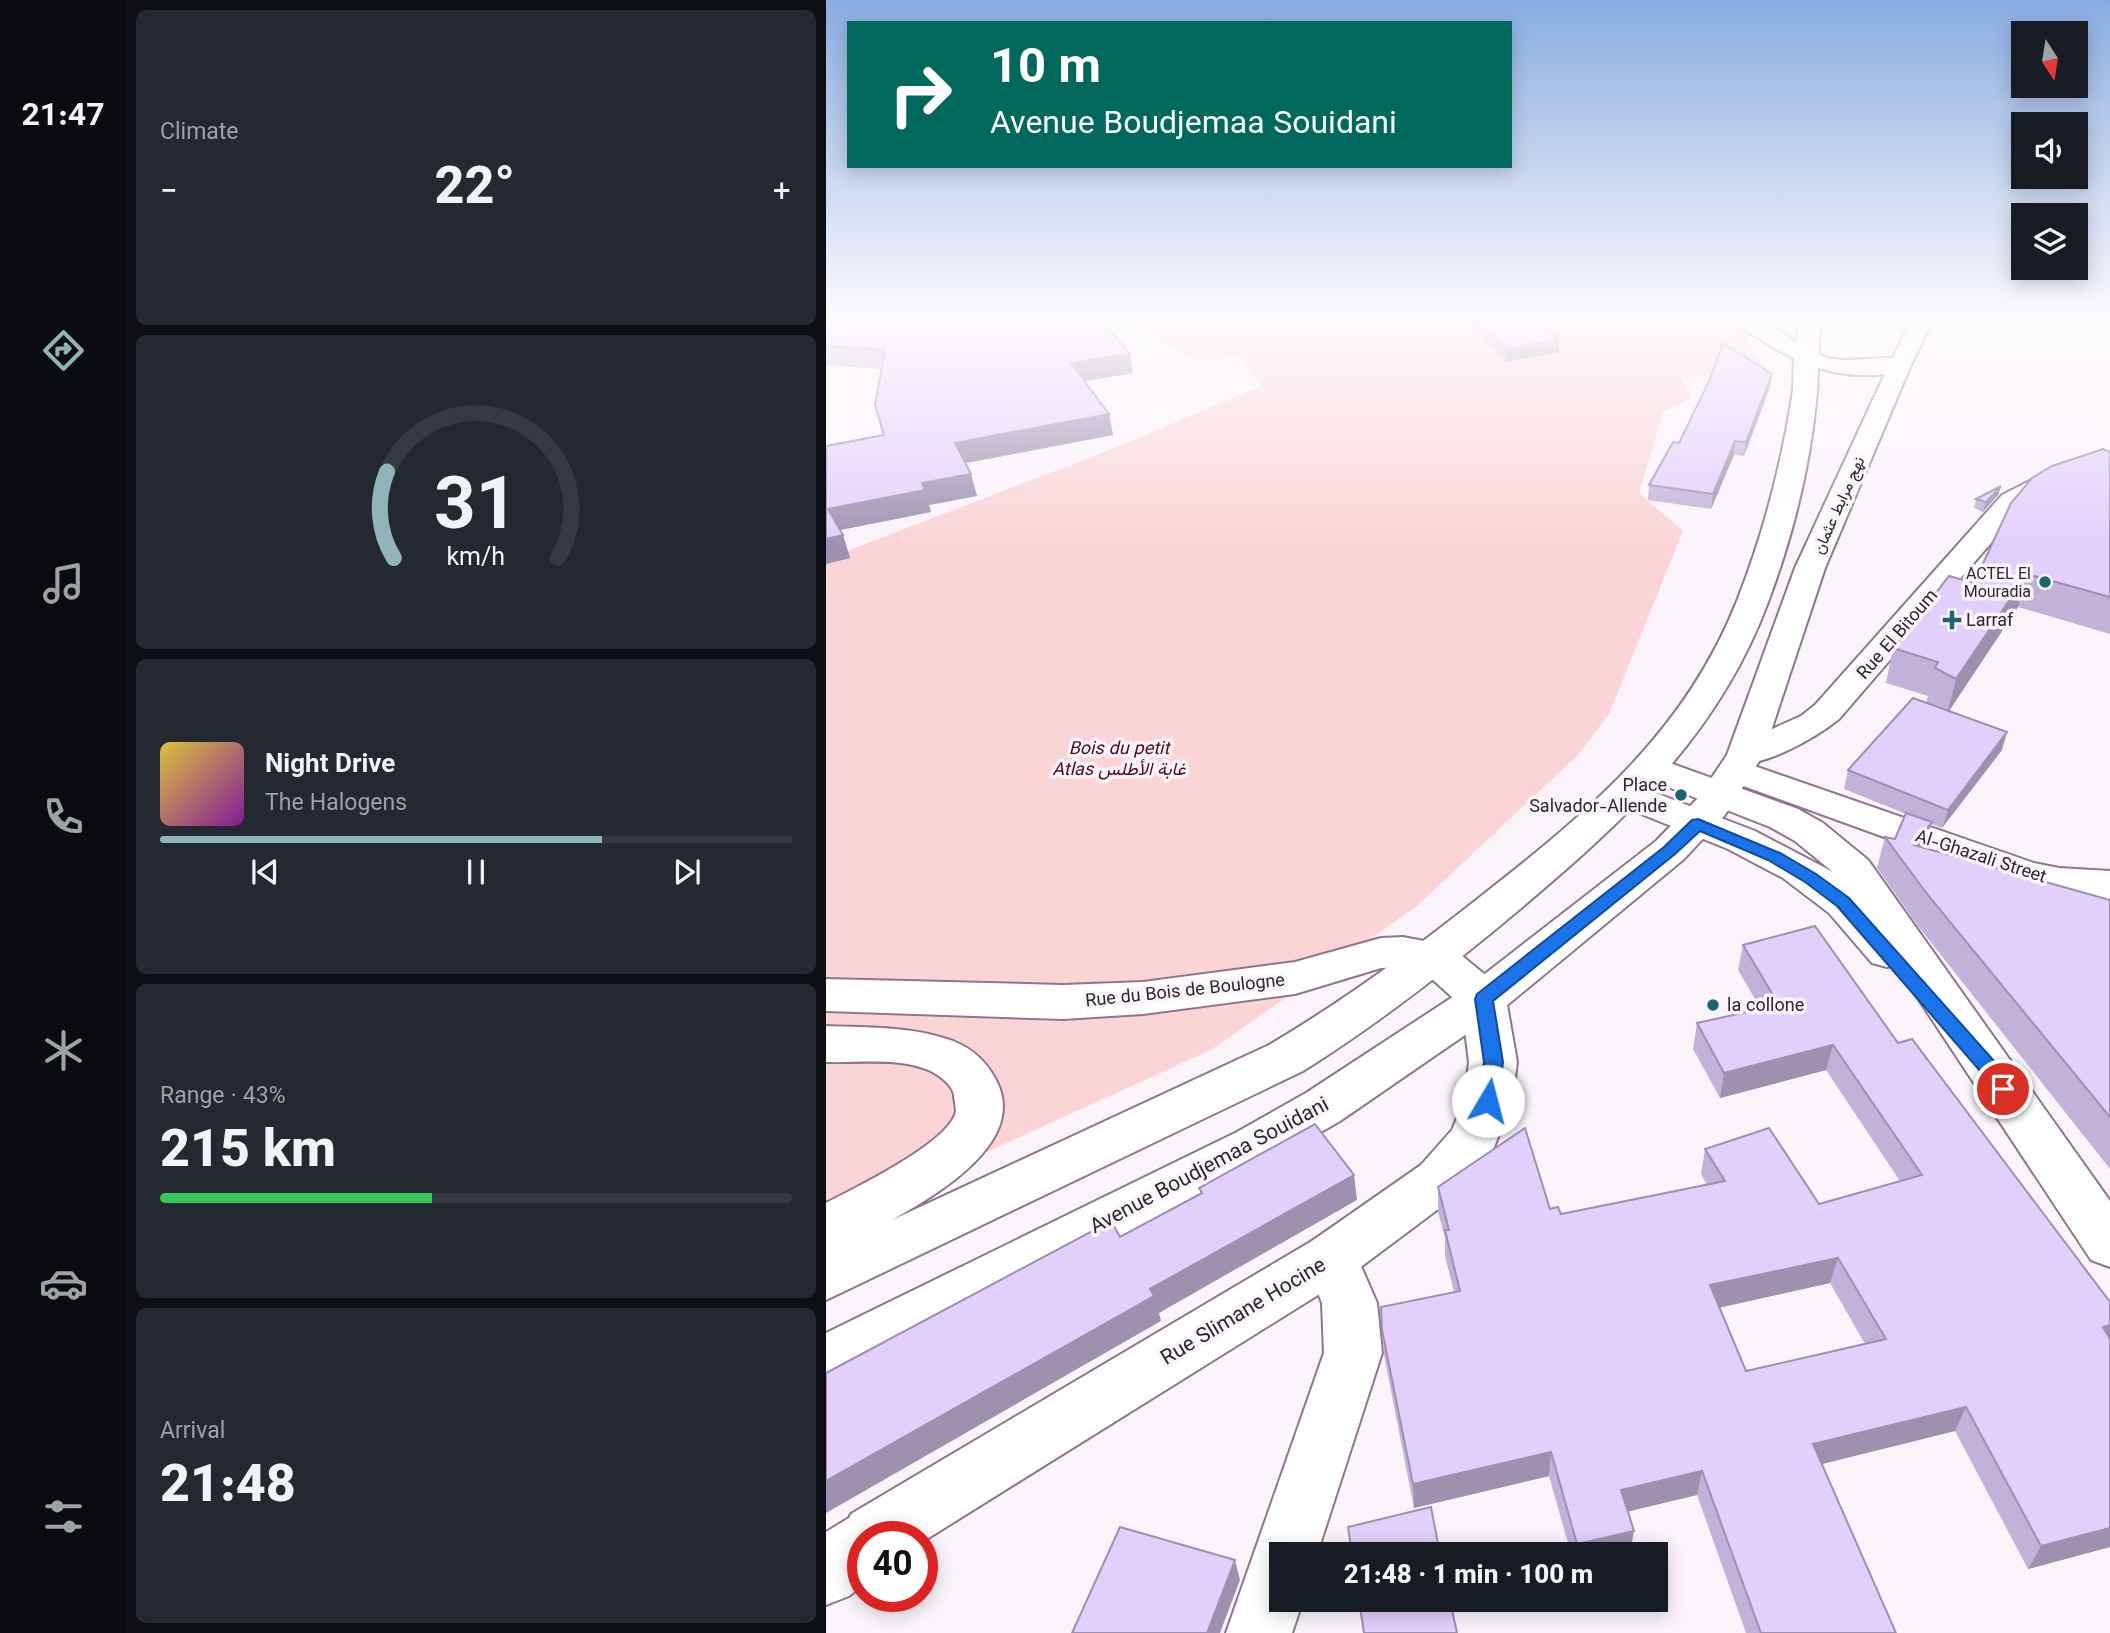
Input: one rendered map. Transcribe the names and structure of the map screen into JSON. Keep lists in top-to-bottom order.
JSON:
{
  "streets": {
    "main road": [
      "نهج مرابط عثمان",
      "Rue El Bitoum",
      "Al-Ghazali Street",
      "Rue du Bois de Boulogne",
      "Avenue Boudjemaa Souidani",
      "Rue Slimane Hocine"
    ]
  },
  "crossings": [
    ["نهج مرابط عثمان", "Rue El Bitoum"],
    ["نهج مرابط عثمان", "Al-Ghazali Street"],
    ["نهج مرابط عثمان", "Avenue Boudjemaa Souidani"],
    ["Rue El Bitoum", "Al-Ghazali Street"],
    ["Rue El Bitoum", "Avenue Boudjemaa Souidani"],
    ["Al-Ghazali Street", "Avenue Boudjemaa Souidani"],
    ["Avenue Boudjemaa Souidani", "Rue Slimane Hocine"]
  ],
  "parks": ["Bois du petit Atlas غابة الأطلس"],
  "places": {
    "other": ["ACTEL El Mouradia", "Place Salvador-Allende", "la collone"],
    "health": ["Larraf"]
  },
  "north": "bottom",
  "page": {
    "tabs": "21:47",
    "tile": [
      "Climate",
      ["Range · 43%", "215 km"],
      ["Arrival", "21:48"]
    ],
    "turn": ["10 m", "Avenue Boudjemaa Souidani"],
    "heat": ["−", "22°", "+"],
    "song": ["Night Drive", "The Halogens"],
    "limit": "40",
    "trip": "21:48 · 1 min · 100 m",
    "gauge": ["31", "km/h"]
  }
}
